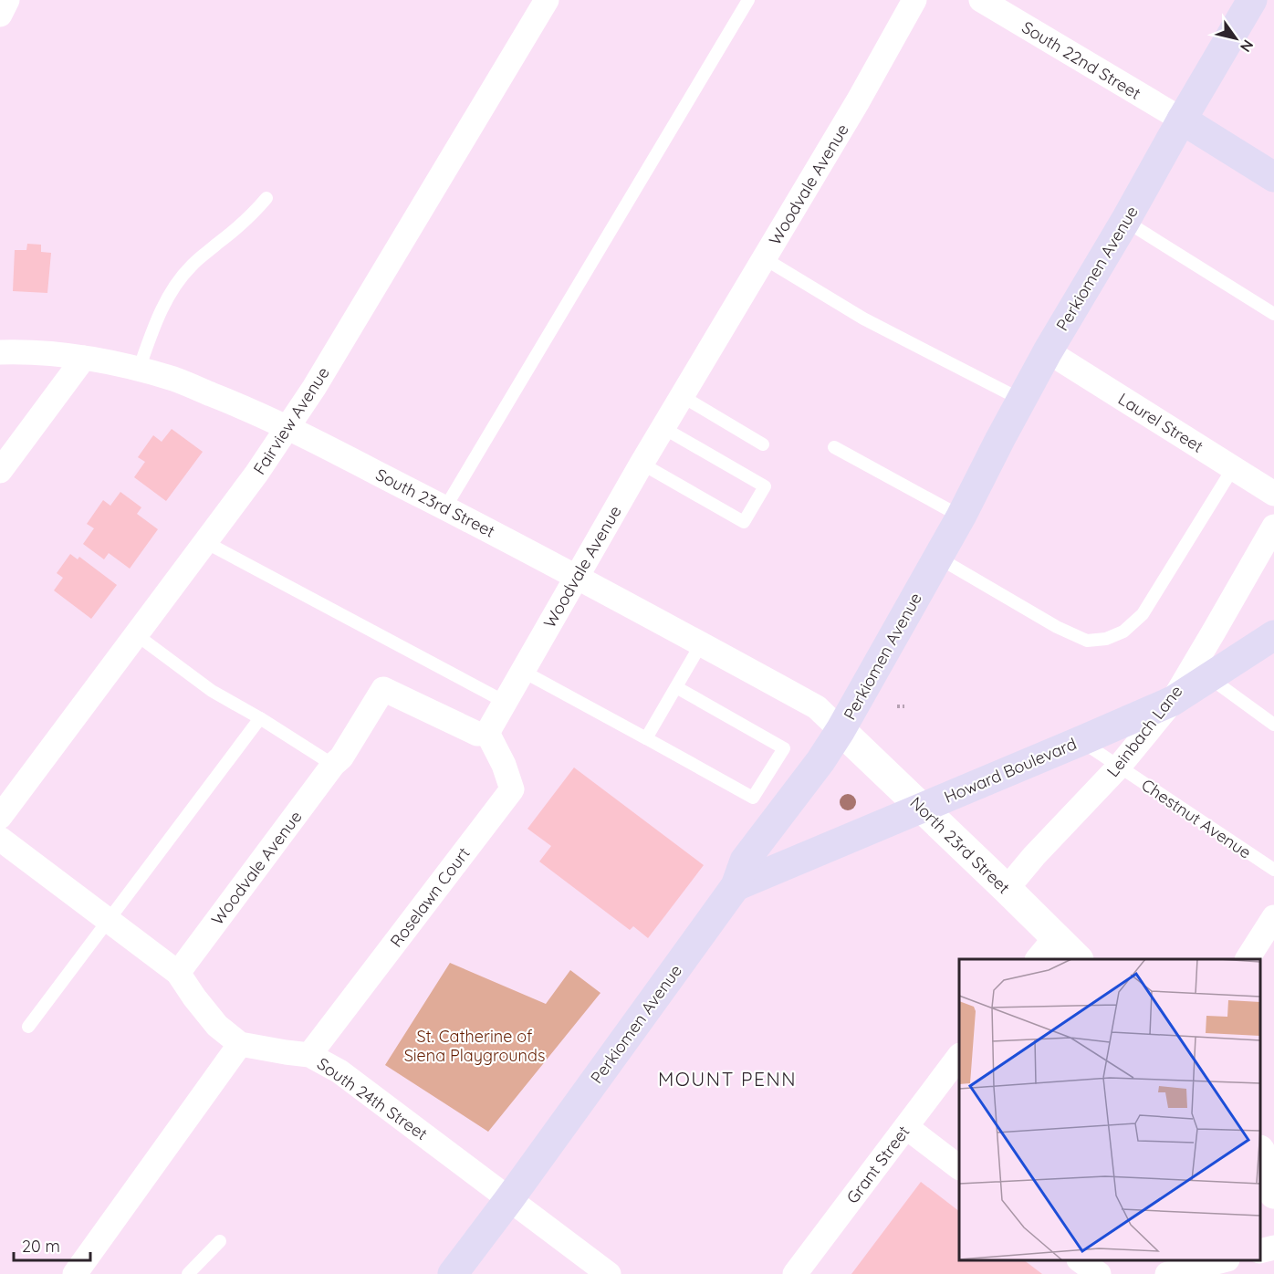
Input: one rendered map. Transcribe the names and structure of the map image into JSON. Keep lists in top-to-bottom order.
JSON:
{
  "streets": {
    "main road": ["Perkiomen Avenue", "Howard Boulevard", "North 23rd Street"],
    "street": [
      "South 22nd Street",
      "Woodvale Avenue",
      "Fairview Avenue",
      "Laurel Street",
      "South 23rd Street",
      "Leinbach Lane",
      "Roselawn Court",
      "South 24th Street",
      "Grant Street"
    ],
    "lane": ["Chestnut Avenue"]
  },
  "crossings": [
    ["South 22nd Street", "Perkiomen Avenue"],
    ["Woodvale Avenue", "South 23rd Street"],
    ["Woodvale Avenue", "Roselawn Court"],
    ["Woodvale Avenue", "South 24th Street"],
    ["Perkiomen Avenue", "Laurel Street"],
    ["Perkiomen Avenue", "South 23rd Street"],
    ["Perkiomen Avenue", "Howard Boulevard"],
    ["Perkiomen Avenue", "North 23rd Street"],
    ["Perkiomen Avenue", "South 24th Street"],
    ["Fairview Avenue", "South 23rd Street"],
    ["South 23rd Street", "North 23rd Street"],
    ["Leinbach Lane", "Howard Boulevard"],
    ["Leinbach Lane", "Chestnut Avenue"],
    ["Leinbach Lane", "North 23rd Street"],
    ["Howard Boulevard", "Chestnut Avenue"],
    ["Howard Boulevard", "North 23rd Street"],
    ["Roselawn Court", "South 24th Street"]
  ],
  "districts": ["MOUNT PENN"],
  "parks": ["St. Catherine of Siena Playgrounds"],
  "scale_bar": "20 m",
  "north": "bottom right"
}
